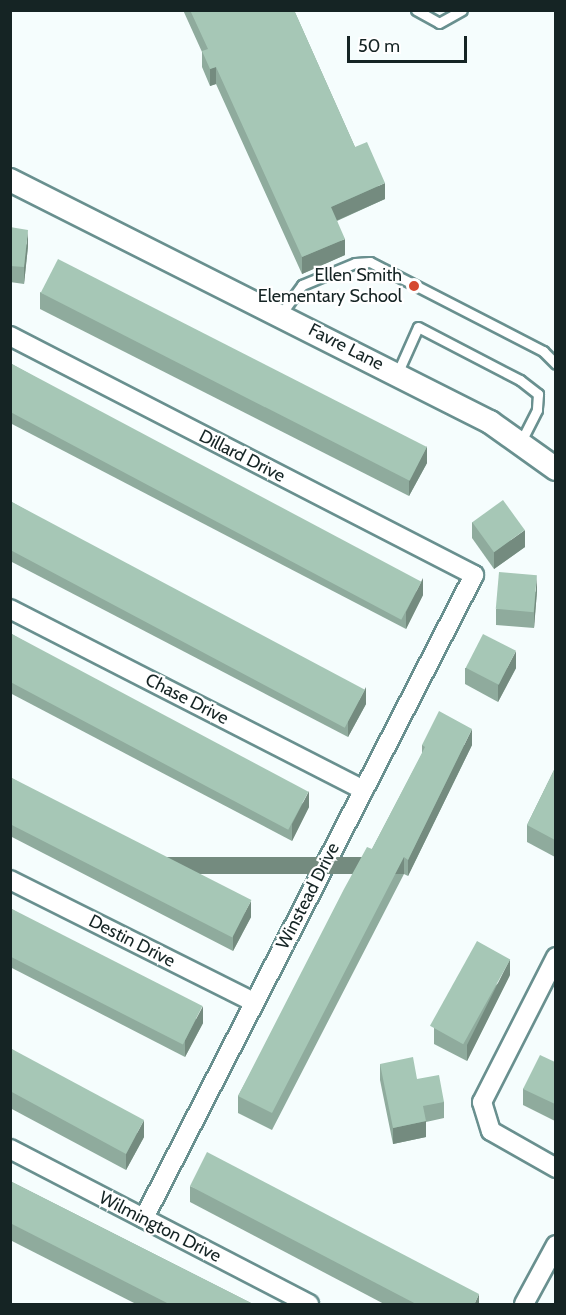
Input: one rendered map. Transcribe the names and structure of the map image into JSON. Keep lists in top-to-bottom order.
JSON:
{
  "streets": {
    "street": [
      "Favre Lane",
      "Dillard Drive",
      "Chase Drive",
      "Winstead Drive",
      "Destin Drive",
      "Wilmington Drive"
    ]
  },
  "crossings": [
    ["Dillard Drive", "Winstead Drive"],
    ["Chase Drive", "Winstead Drive"],
    ["Winstead Drive", "Destin Drive"],
    ["Winstead Drive", "Wilmington Drive"]
  ],
  "places": ["Ellen Smith Elementary School"],
  "scale_bar": "50 m"
}
